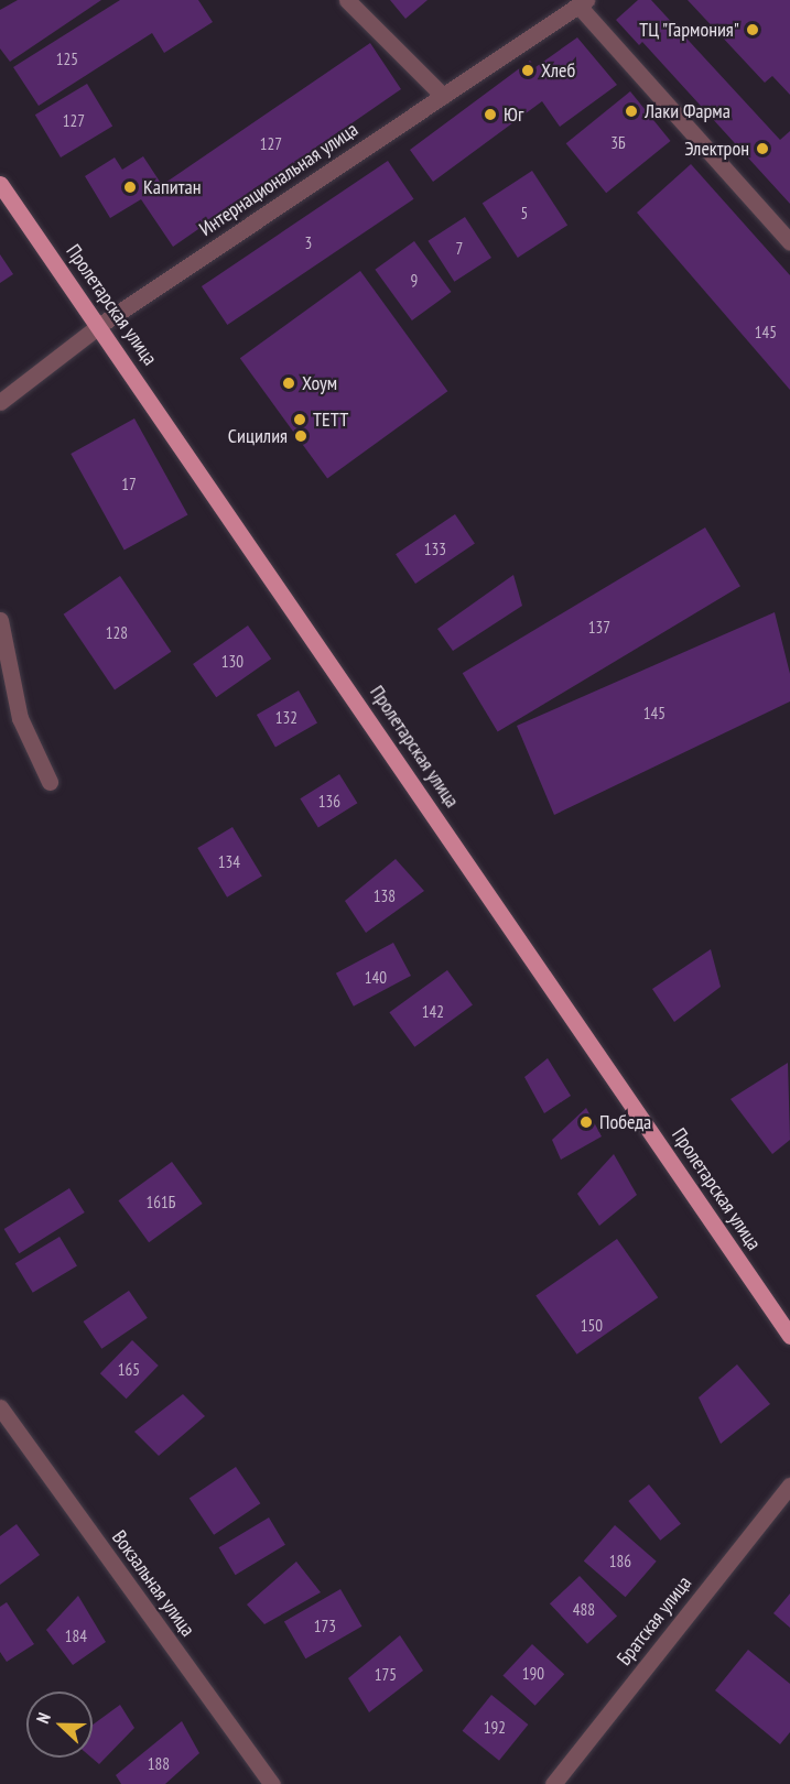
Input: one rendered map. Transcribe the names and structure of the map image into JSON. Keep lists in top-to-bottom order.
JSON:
{
  "streets": {
    "main road": ["Пролетарская улица"],
    "street": ["Интернациональная улица", "Вокзальная улица", "Братская улица"]
  },
  "crossings": [
    ["Интернациональная улица", "Пролетарская улица"]
  ],
  "places": [
    "ТЦ \"Гармония\"",
    "Хлеб",
    "Лаки Фарма",
    "Юг",
    "Электрон",
    "Капитан",
    "Хоум",
    "ТЕТТ",
    "Сицилия",
    "Победа"
  ],
  "house_numbers": [
    "125",
    "127",
    "3Б",
    "127",
    "5",
    "3",
    "7",
    "9",
    "145",
    "17",
    "133",
    "137",
    "128",
    "130",
    "145",
    "132",
    "136",
    "134",
    "138",
    "140",
    "142",
    "161Б",
    "150",
    "165",
    "186",
    "488",
    "173",
    "184",
    "190",
    "175",
    "192",
    "188"
  ],
  "north": "left"
}
